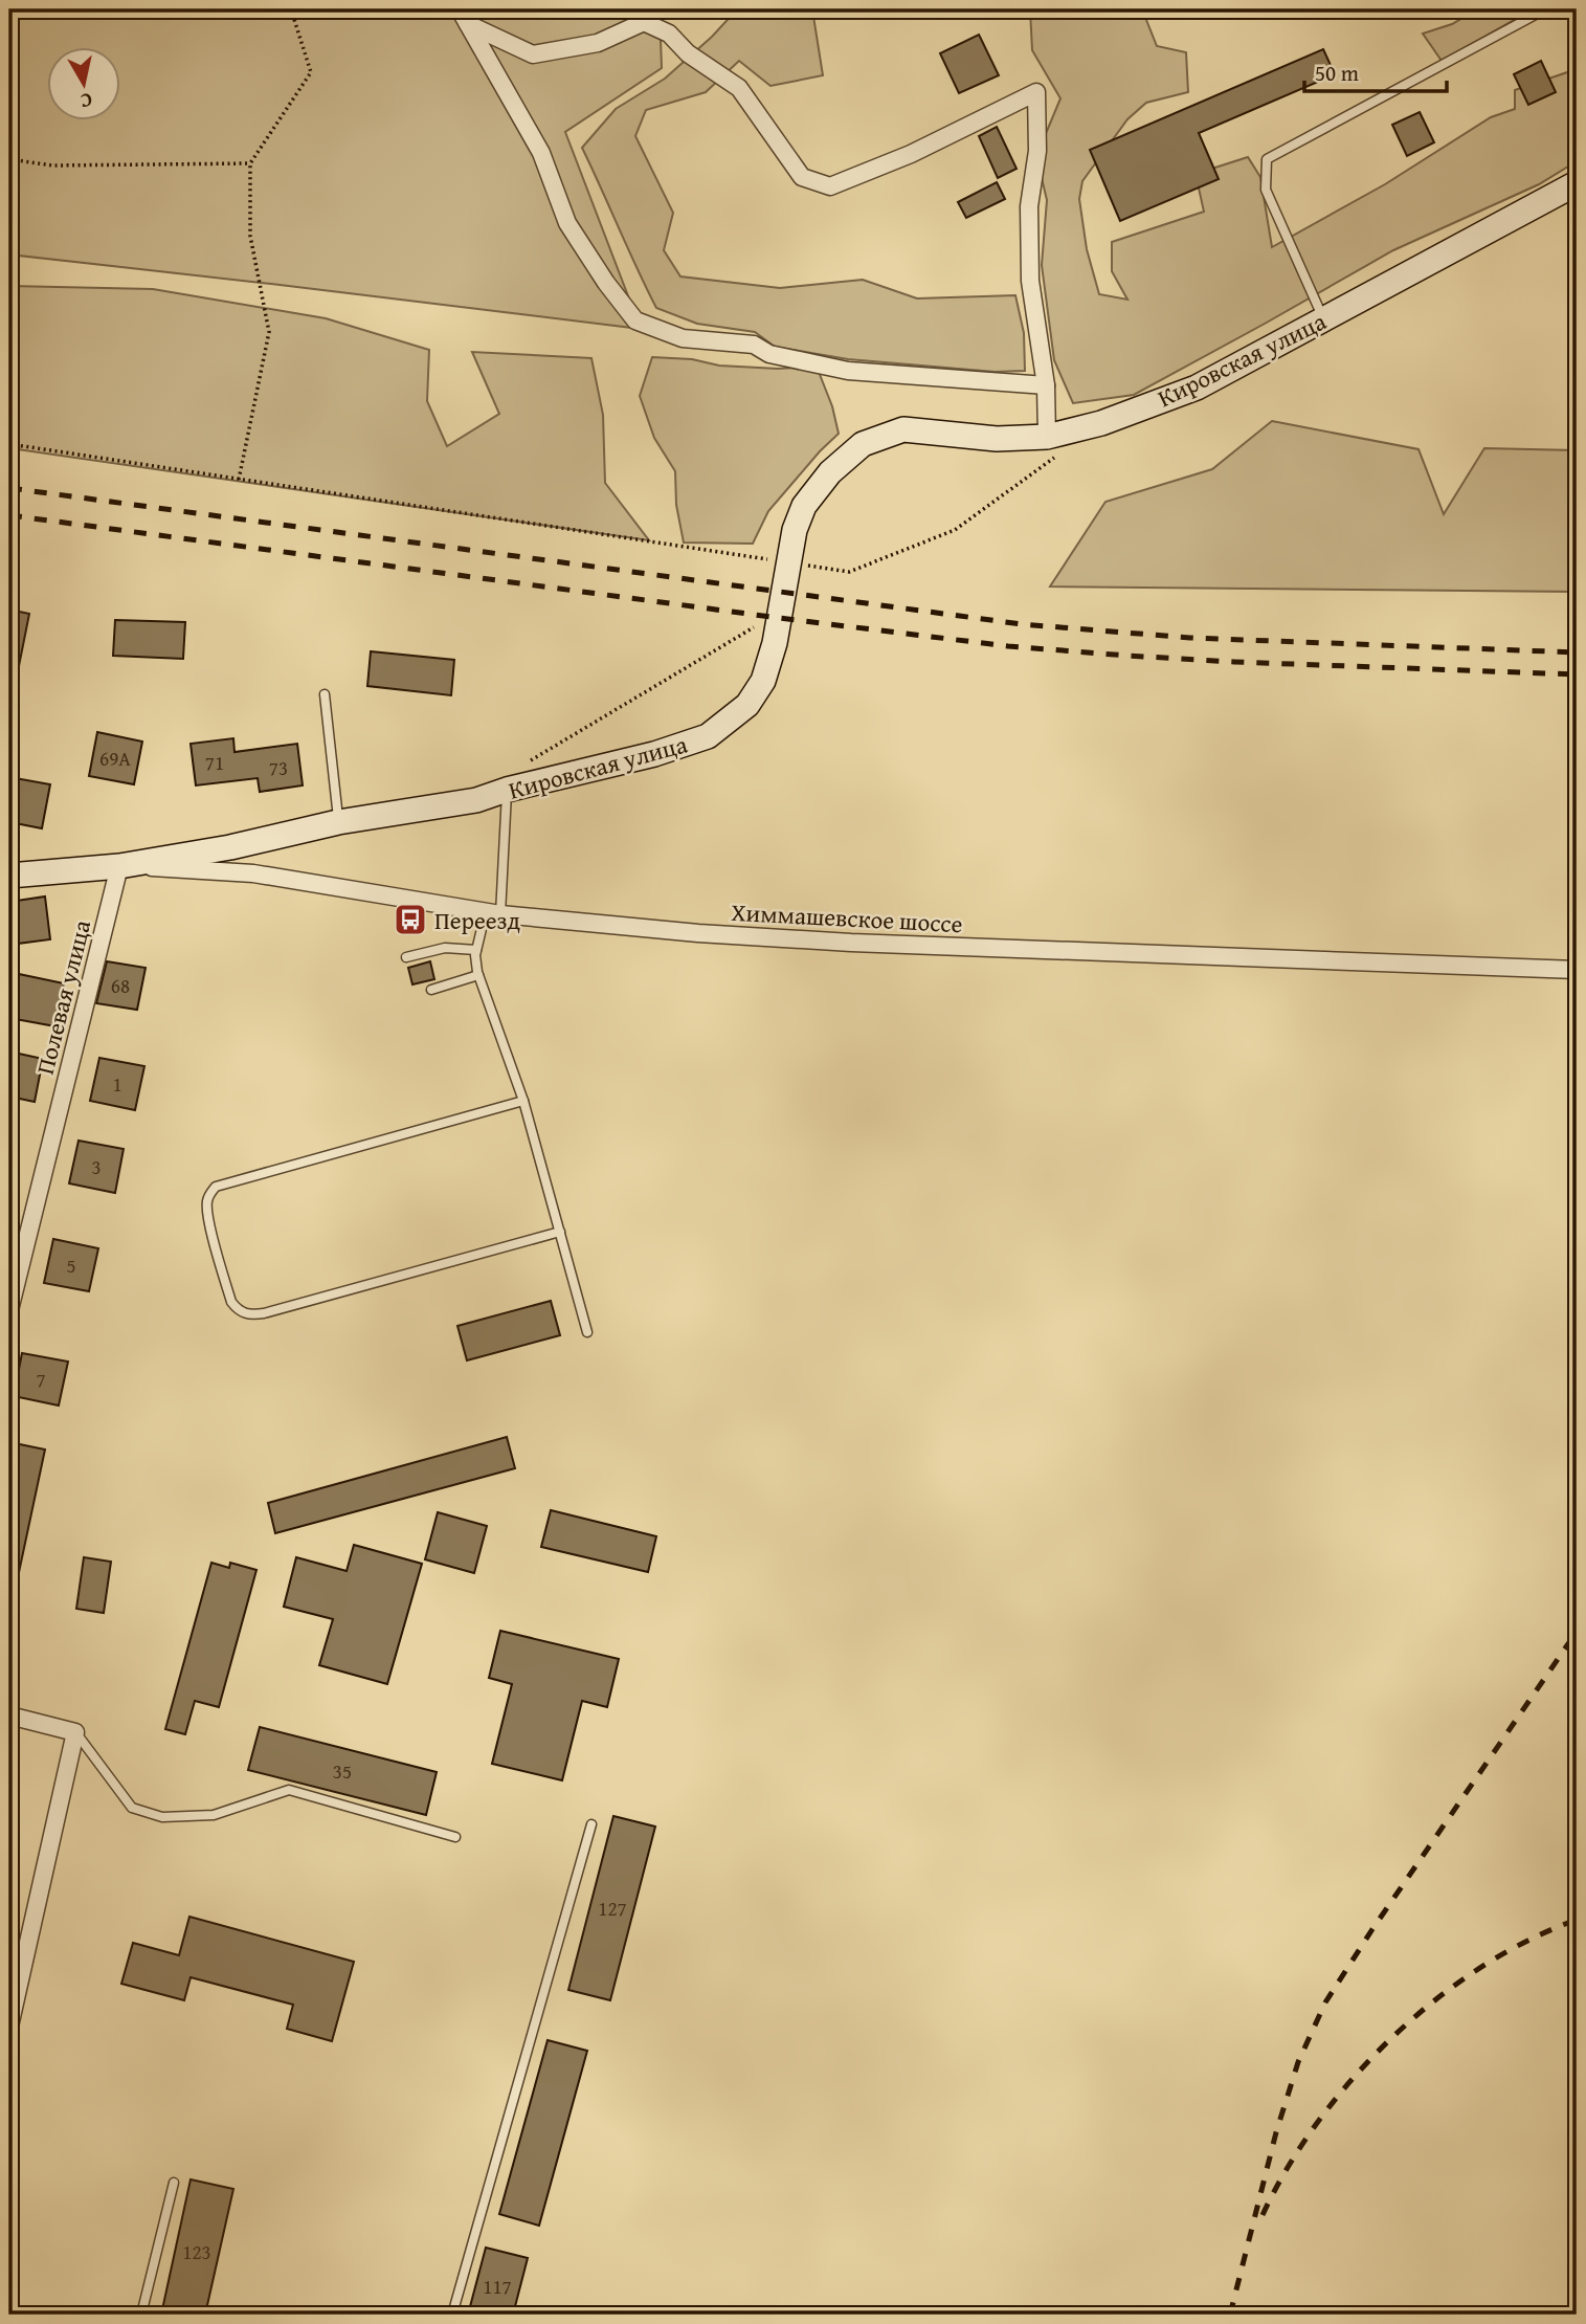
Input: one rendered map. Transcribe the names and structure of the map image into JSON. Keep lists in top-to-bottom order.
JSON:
{
  "streets": {
    "main road": ["Кировская улица"],
    "street": ["Химмашевское шоссе", "Полевая улица"]
  },
  "crossings": [
    ["Кировская улица", "Химмашевское шоссе"],
    ["Кировская улица", "Полевая улица"],
    ["Химмашевское шоссе", "Полевая улица"]
  ],
  "places": {
    "bus stop": ["Переезд"]
  },
  "house_numbers": [
    "69А",
    "71",
    "73",
    "68",
    "1",
    "3",
    "5",
    "7",
    "35",
    "127",
    "123",
    "117"
  ],
  "scale_bar": "50 m",
  "north": "bottom"
}
